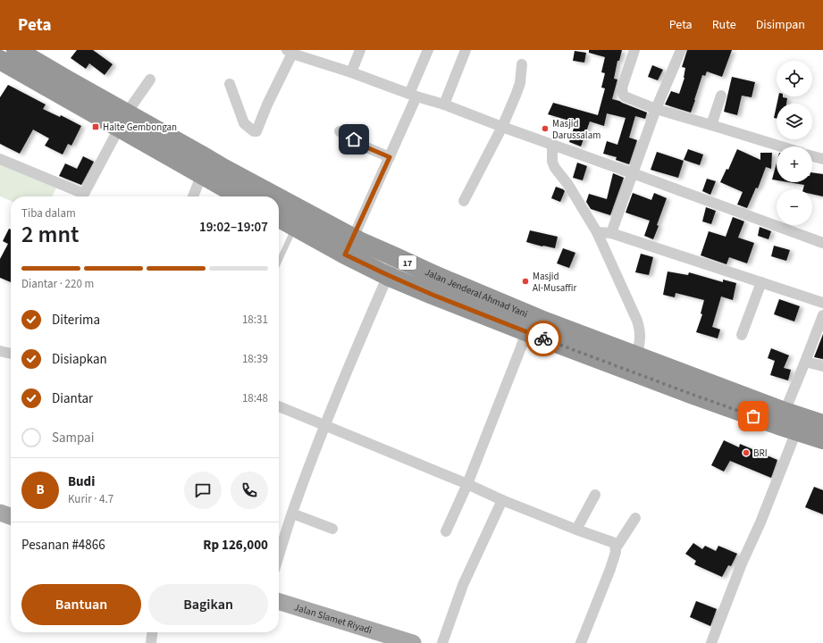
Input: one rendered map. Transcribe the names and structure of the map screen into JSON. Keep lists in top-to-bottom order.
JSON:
{
  "streets": {
    "highway": ["17", "Jalan Jenderal Ahmad Yani"],
    "main road": ["Jalan Slamet Riyadi"]
  },
  "places": {
    "transit": ["Halte Gembongan"],
    "other": ["Masjid Darussalam", "Masjid Al-Musaffir", "BRI"]
  },
  "page": {
    "header": "Peta",
    "nav": ["Peta", "Rute", "Disimpan"],
    "map_buttons": ["+", "−"],
    "heading": ["2 mnt", "Tiba dalam", "19:02–19:07"],
    "panel": [
      "Budi",
      "Kurir · 4.7",
      "Pesanan #4866",
      "Rp 126,000"
    ],
    "bar": "Diantar · 220 m",
    "list": [
      ["Diterima", "18:31"],
      ["Disiapkan", "18:39"],
      ["Diantar", "18:48"],
      "Sampai"
    ],
    "round": "B",
    "buttons": ["Bantuan", "Bagikan"]
  }
}
